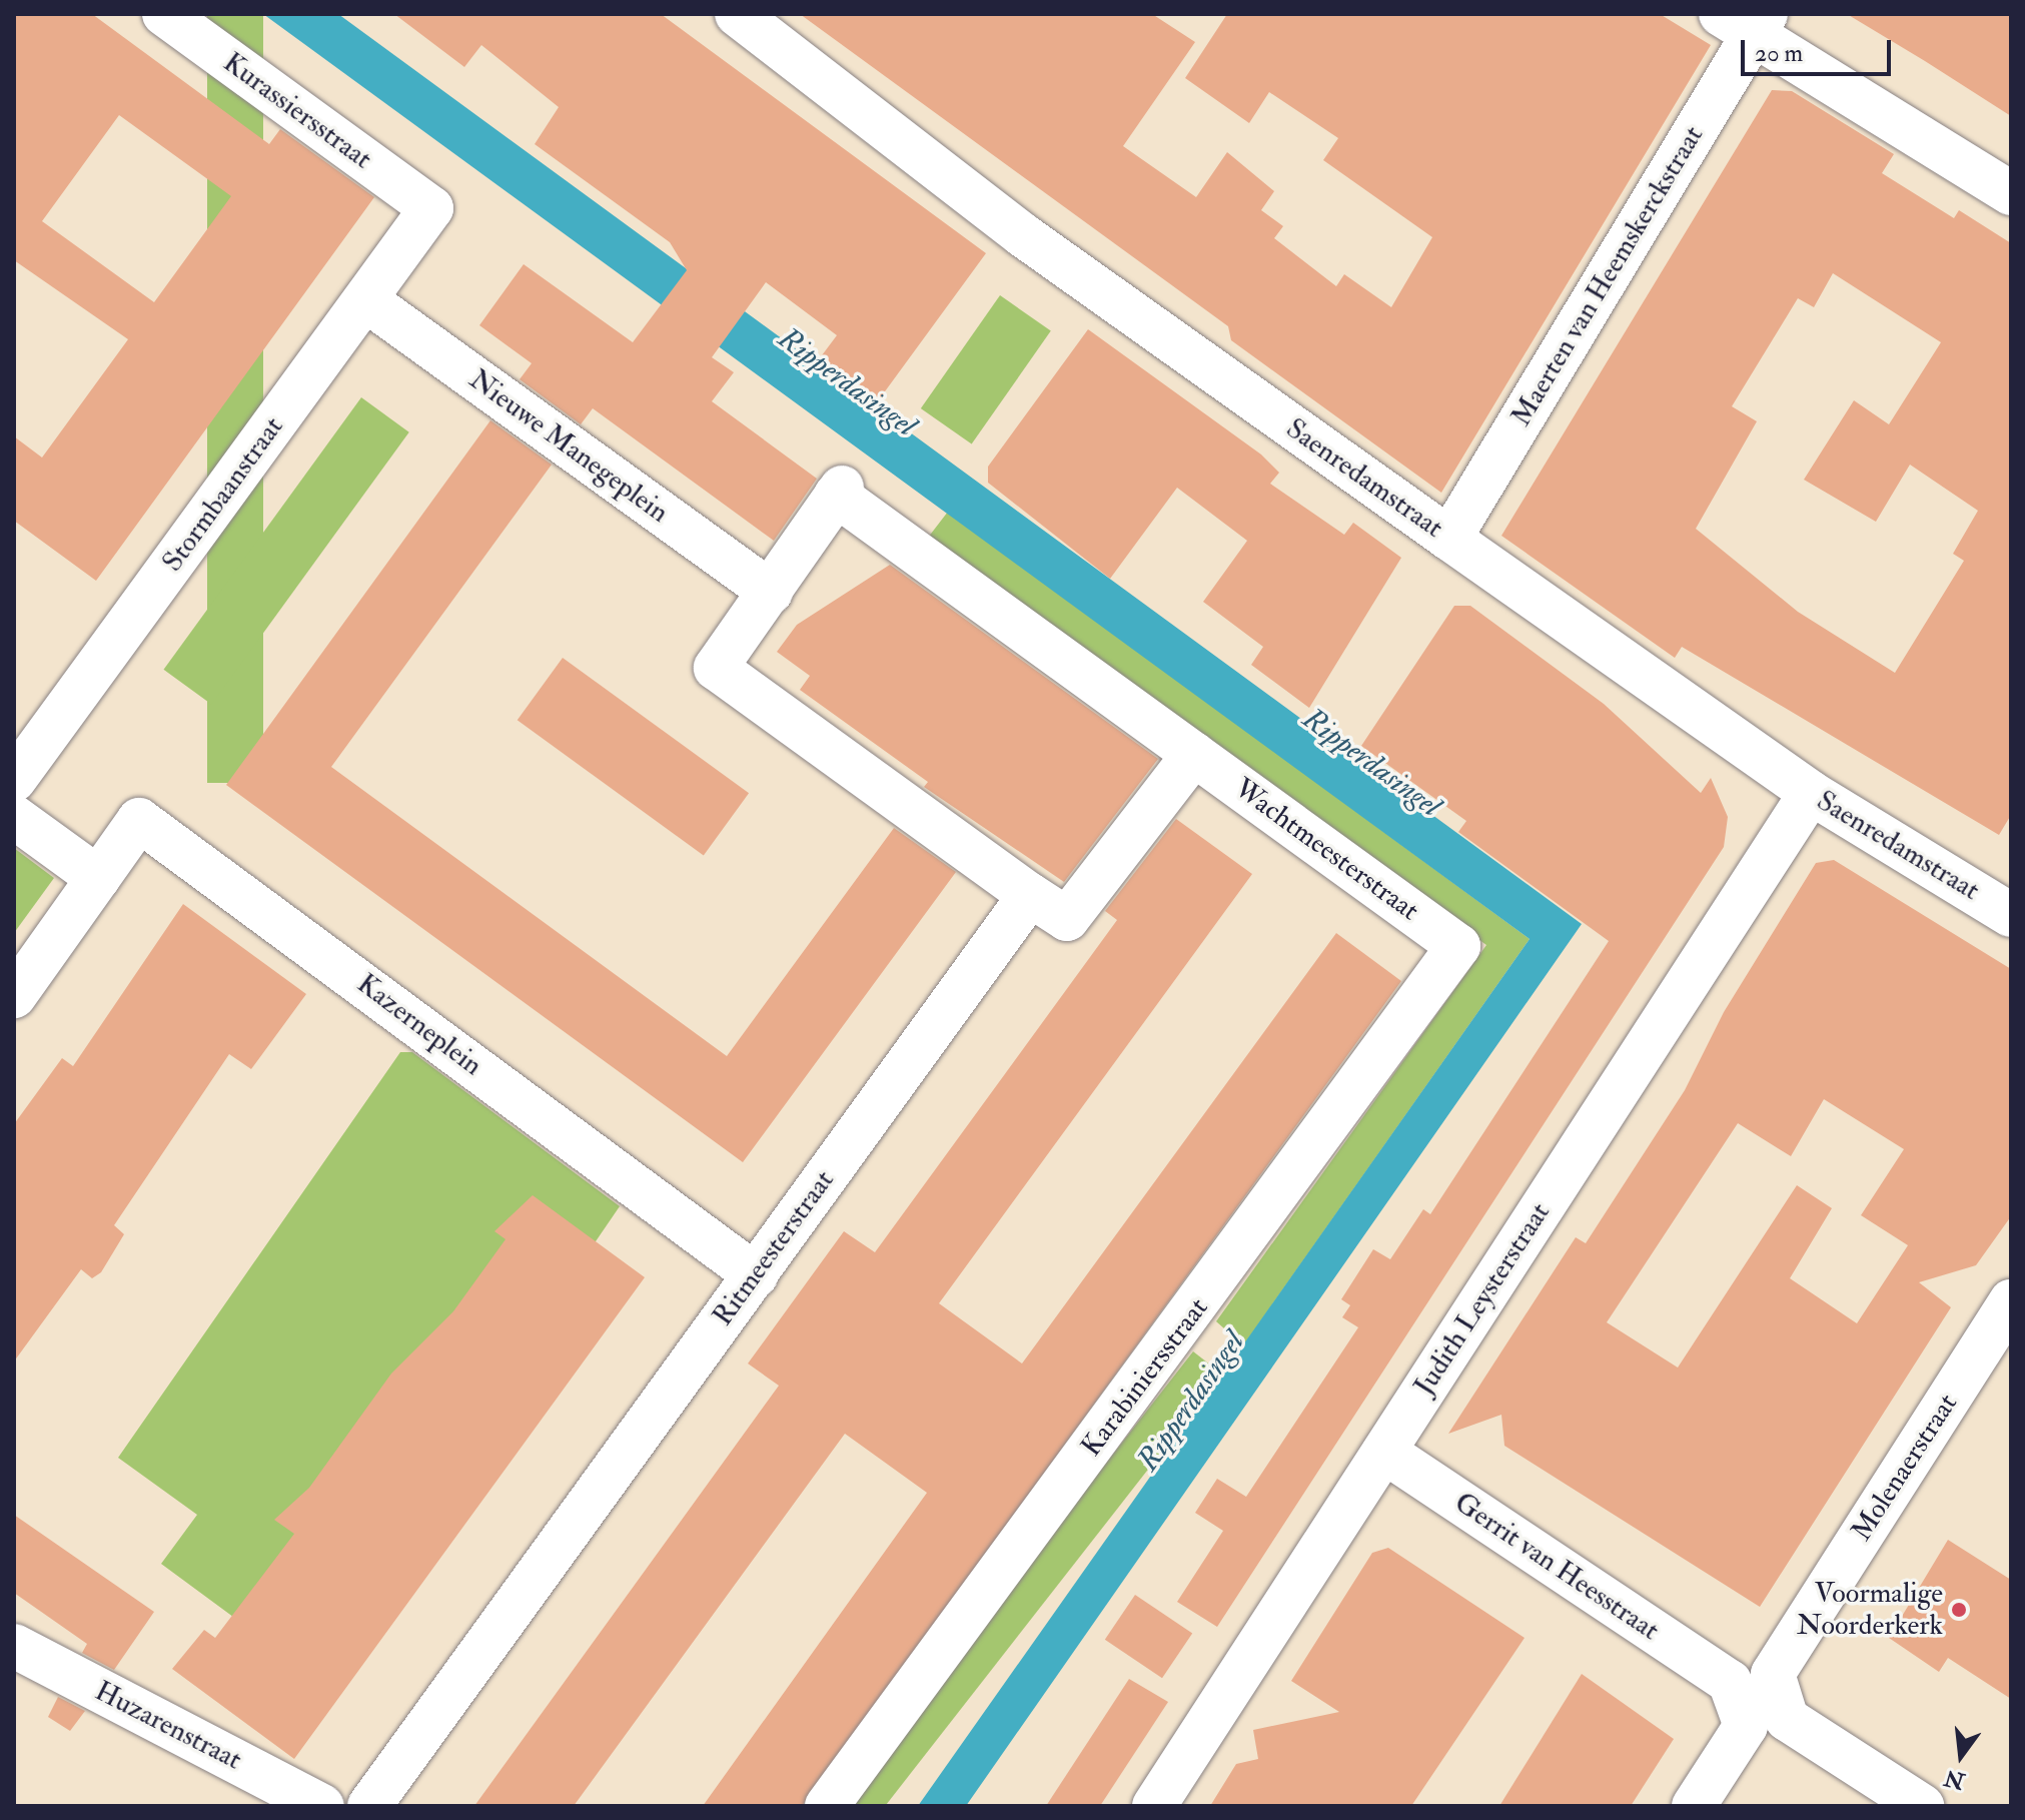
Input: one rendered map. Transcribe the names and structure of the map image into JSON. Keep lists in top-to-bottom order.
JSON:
{
  "streets": {
    "street": [
      "Kurassiersstraat",
      "Maerten van Heemskerckstraat",
      "Nieuwe Manegeplein",
      "Saenredamstraat",
      "Stormbaanstraat",
      "Wachtmeesterstraat",
      "Kazerneplein",
      "Ritmeesterstraat",
      "Judith Leysterstraat",
      "Karabiniersstraat",
      "Molenaerstraat",
      "Gerrit van Heesstraat",
      "Huzarenstraat"
    ]
  },
  "crossings": [
    ["Kurassiersstraat", "Stormbaanstraat"],
    ["Maerten van Heemskerckstraat", "Saenredamstraat"],
    ["Nieuwe Manegeplein", "Stormbaanstraat"],
    ["Saenredamstraat", "Judith Leysterstraat"],
    ["Wachtmeesterstraat", "Karabiniersstraat"],
    ["Kazerneplein", "Ritmeesterstraat"],
    ["Judith Leysterstraat", "Gerrit van Heesstraat"]
  ],
  "water": ["Ripperdasingel"],
  "places": ["Voormalige Noorderkerk"],
  "scale_bar": "20 m",
  "north": "bottom"
}
